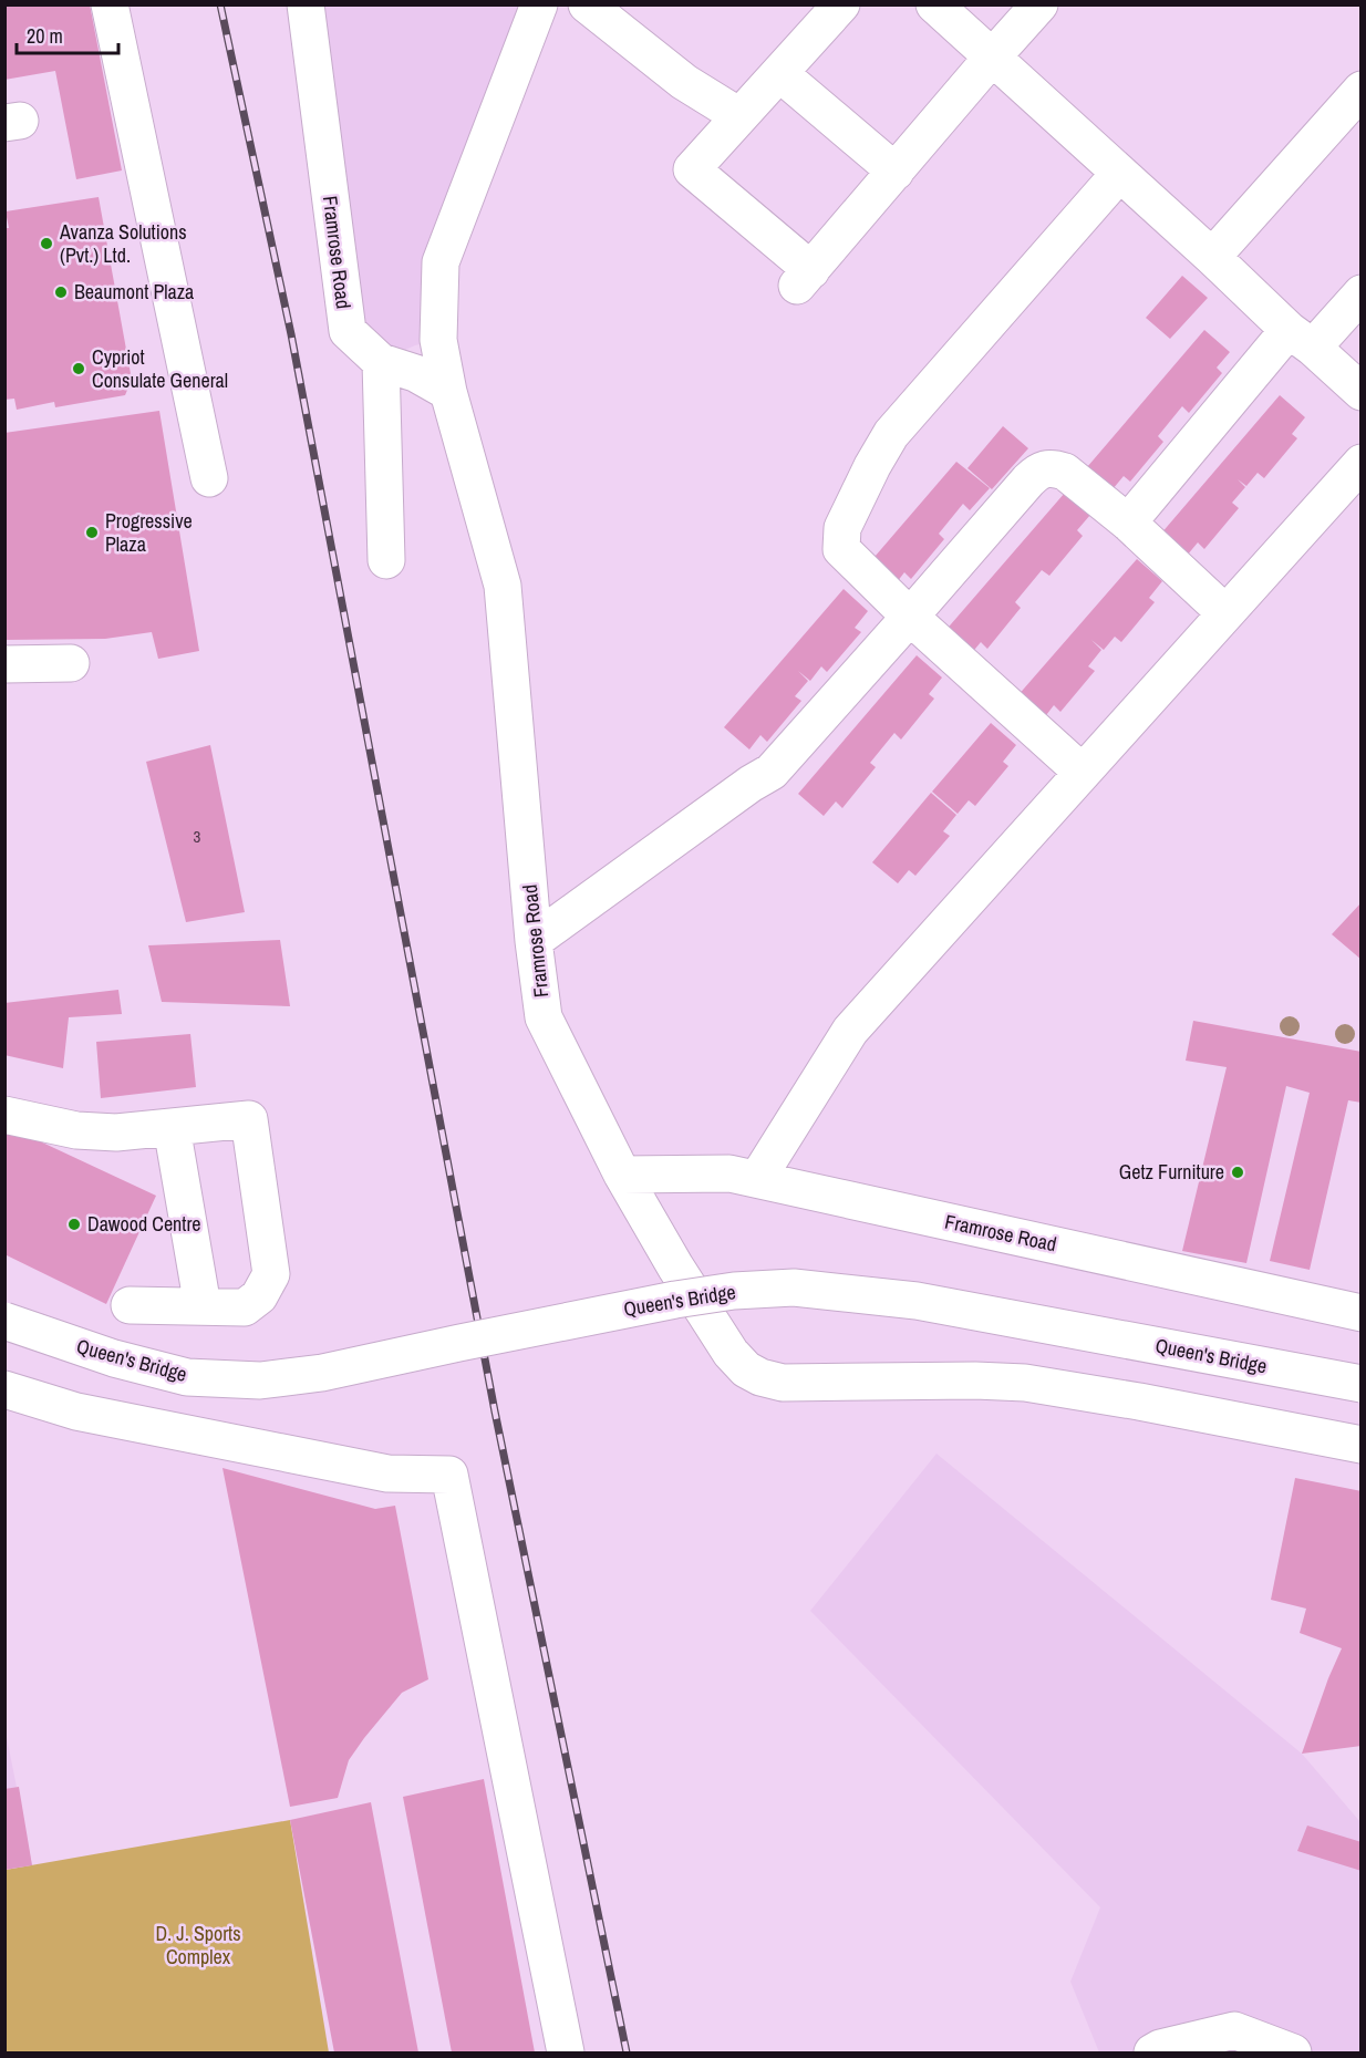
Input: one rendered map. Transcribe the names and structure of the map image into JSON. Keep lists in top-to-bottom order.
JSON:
{
  "streets": {
    "main road": ["Framrose Road", "Queen's Bridge"]
  },
  "parks": ["D. J. Sports Complex"],
  "places": [
    "Avanza Solutions (Pvt.) Ltd.",
    "Beaumont Plaza",
    "Cypriot Consulate General",
    "Progressive Plaza",
    "Getz Furniture",
    "Dawood Centre"
  ],
  "house_numbers": ["3"],
  "scale_bar": "20 m"
}
